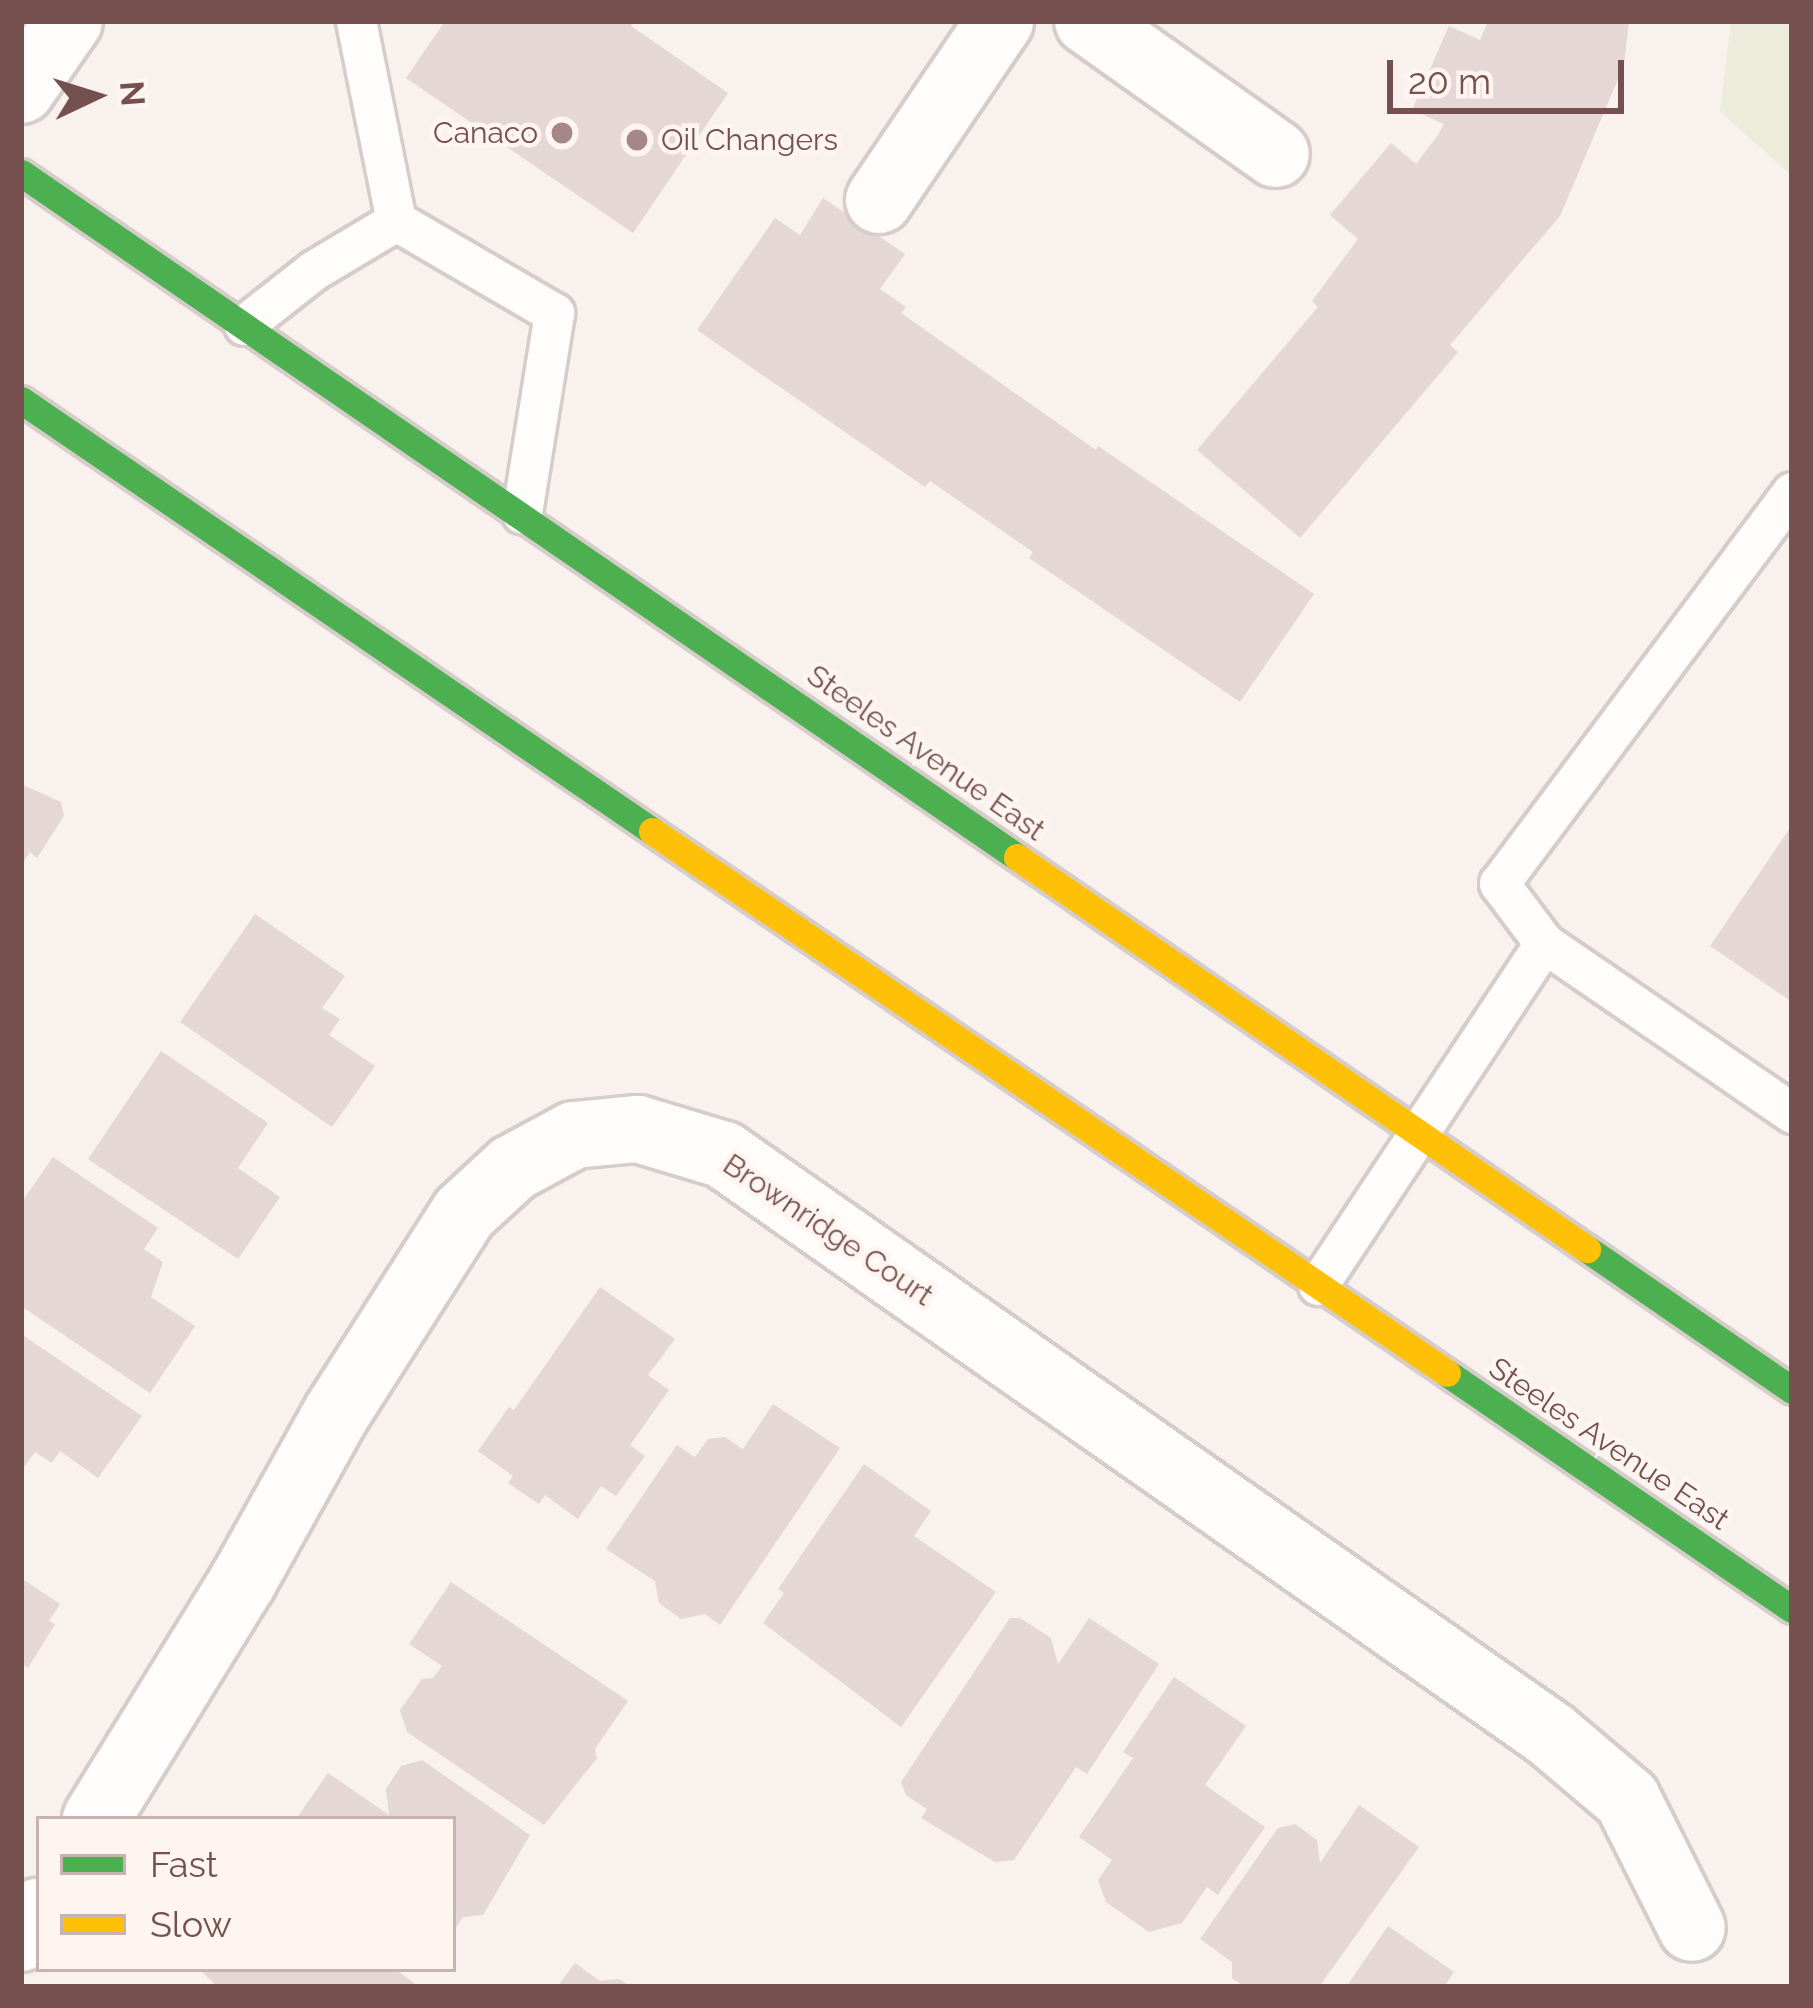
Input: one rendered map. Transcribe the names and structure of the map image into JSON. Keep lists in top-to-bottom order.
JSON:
{
  "streets": {
    "main road": ["Steeles Avenue East"],
    "street": ["Brownridge Court"]
  },
  "places": ["Canaco", "Oil Changers"],
  "legend": ["Fast", "Slow"],
  "scale_bar": "20 m",
  "north": "right"
}
